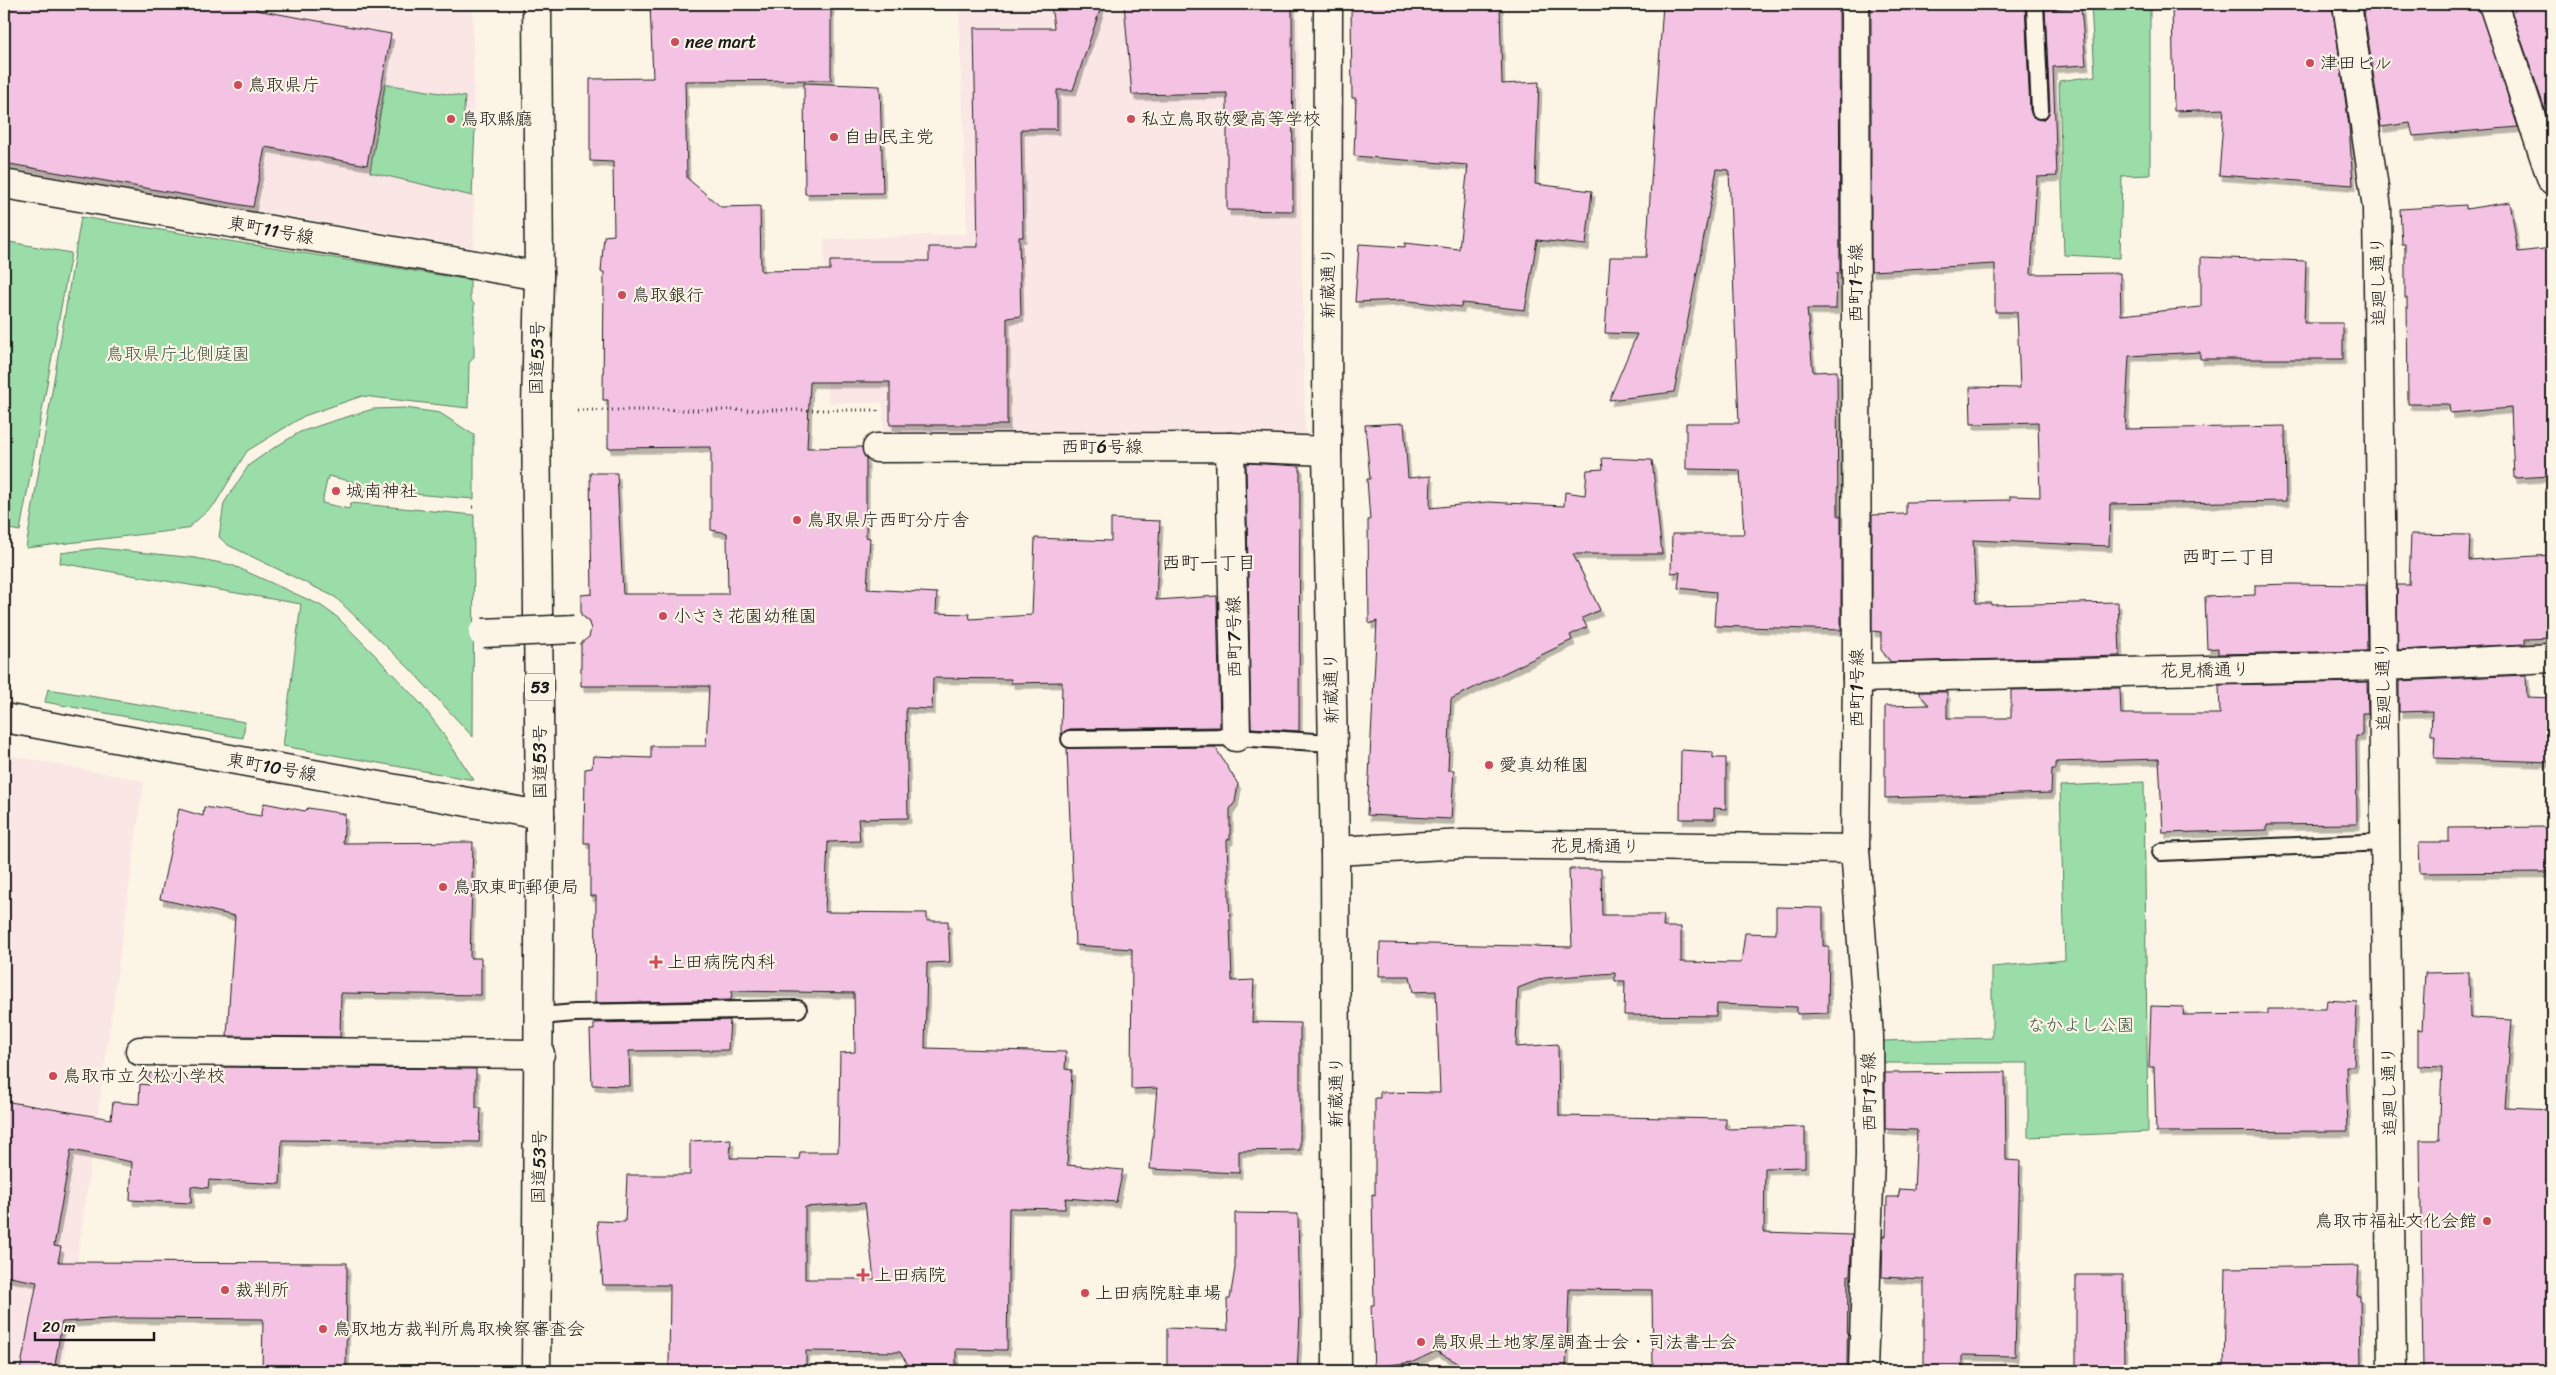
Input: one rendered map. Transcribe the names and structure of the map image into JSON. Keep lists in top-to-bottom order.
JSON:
{
  "streets": {
    "main road": [
      "東町11号線",
      "追廻し通り",
      "新蔵通り",
      "西町1号線",
      "国道53号",
      "西町6号線",
      "西町7号線",
      "花見橋通り",
      "53",
      "東町10号線"
    ]
  },
  "crossings": [
    ["東町11号線", "国道53号"],
    ["追廻し通り", "花見橋通り"],
    ["新蔵通り", "西町6号線"],
    ["新蔵通り", "花見橋通り"],
    ["西町1号線", "花見橋通り"],
    ["国道53号", "東町10号線"],
    ["西町6号線", "西町7号線"]
  ],
  "districts": ["西町二丁目", "西町一丁目"],
  "parks": ["鳥取県庁北側庭園", "なかよし公園"],
  "places": {
    "other": [
      "nee mart",
      "津田ビル",
      "鳥取県庁",
      "鳥取縣廳",
      "私立鳥取敬愛高等学校",
      "自由民主党",
      "鳥取銀行",
      "城南神社",
      "鳥取県庁西町分庁舎",
      "小さき花園幼稚園",
      "愛真幼稚園",
      "鳥取東町郵便局",
      "鳥取市立久松小学校",
      "鳥取市福祉文化会館",
      "裁判所",
      "上田病院駐車場",
      "鳥取地方裁判所鳥取検察審査会",
      "鳥取県土地家屋調査士会・司法書士会"
    ],
    "health": ["上田病院内科", "上田病院"]
  },
  "scale_bar": "20 m"
}
